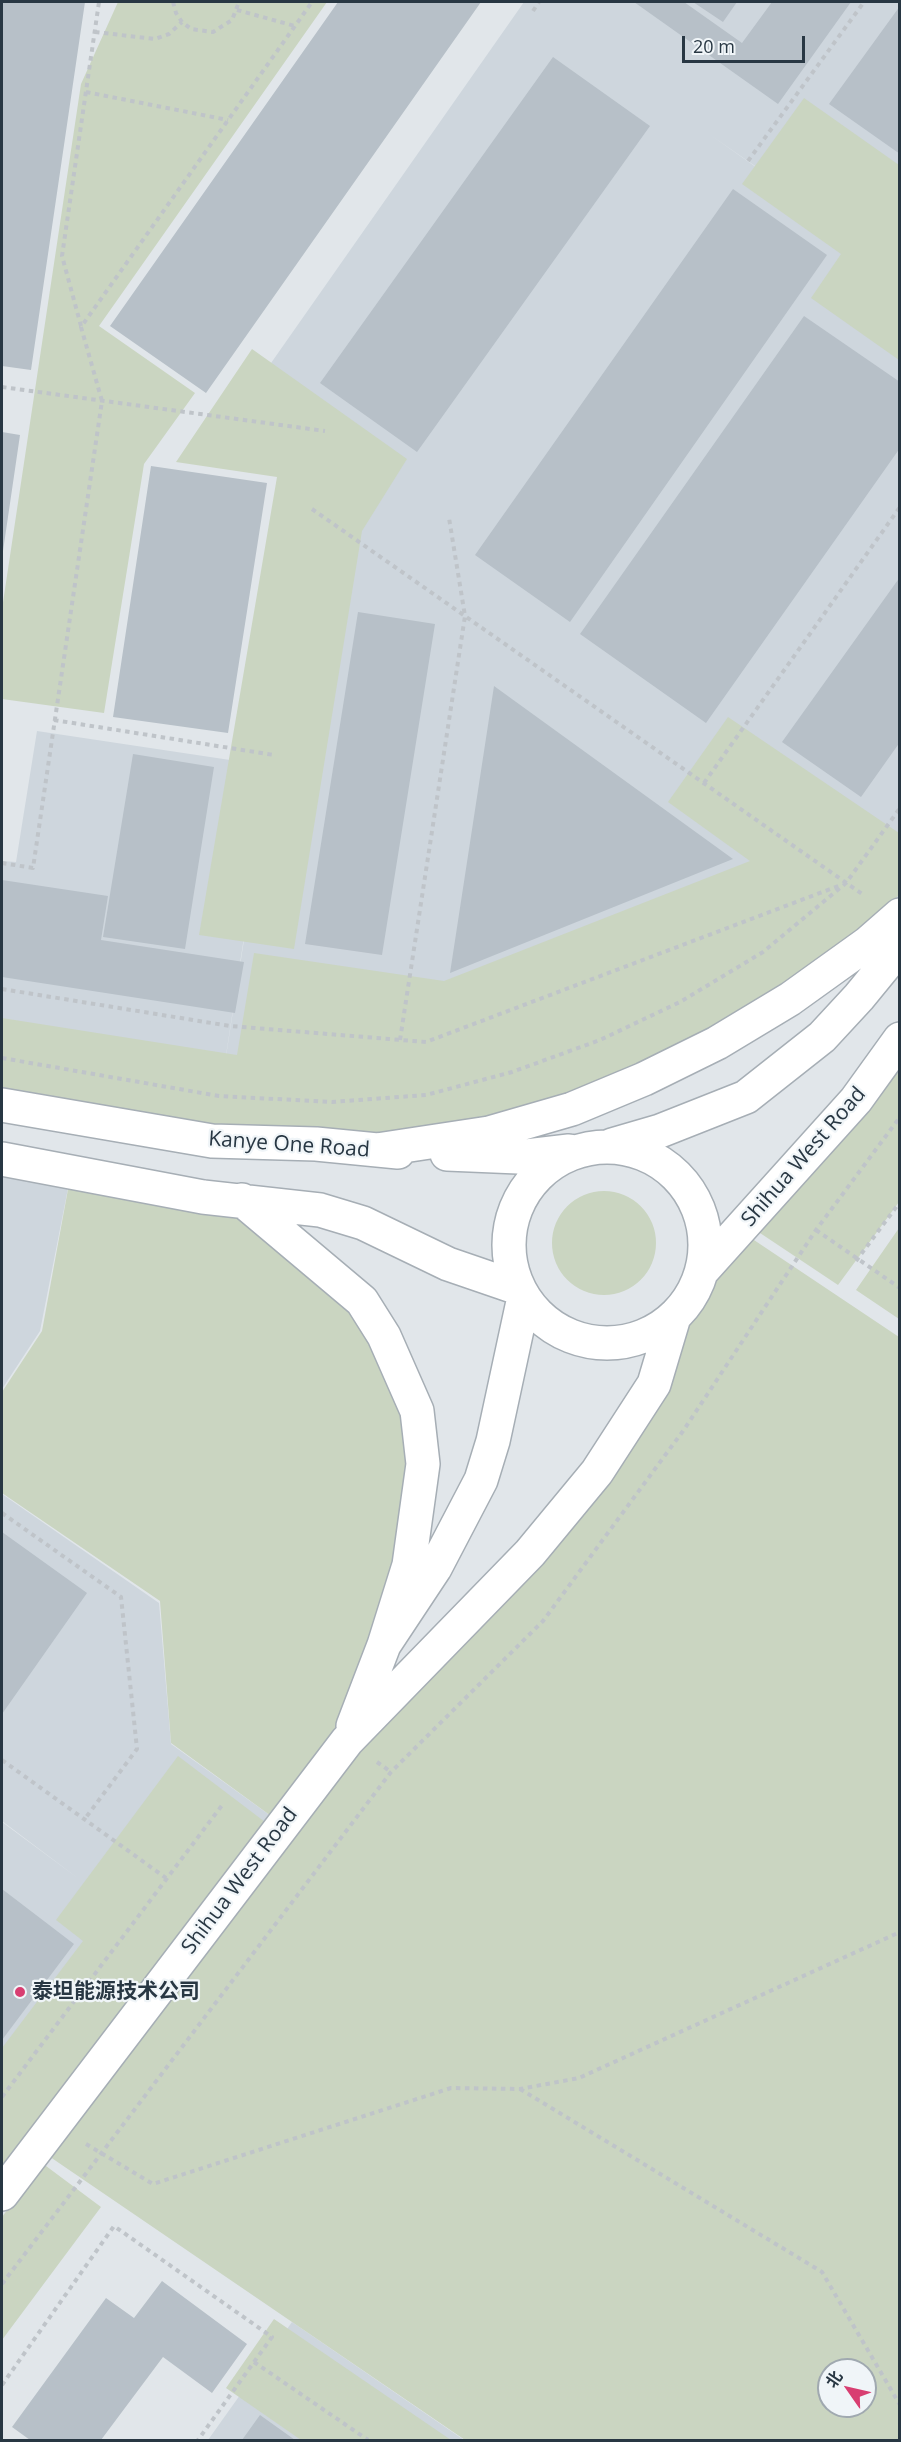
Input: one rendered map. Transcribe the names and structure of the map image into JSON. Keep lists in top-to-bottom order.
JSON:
{
  "streets": {
    "main road": ["Kanye One Road", "Shihua West Road"]
  },
  "crossings": [
    ["Kanye One Road", "Shihua West Road"]
  ],
  "places": ["泰坦能源技术公司"],
  "scale_bar": "20 m",
  "north": "top left"
}
